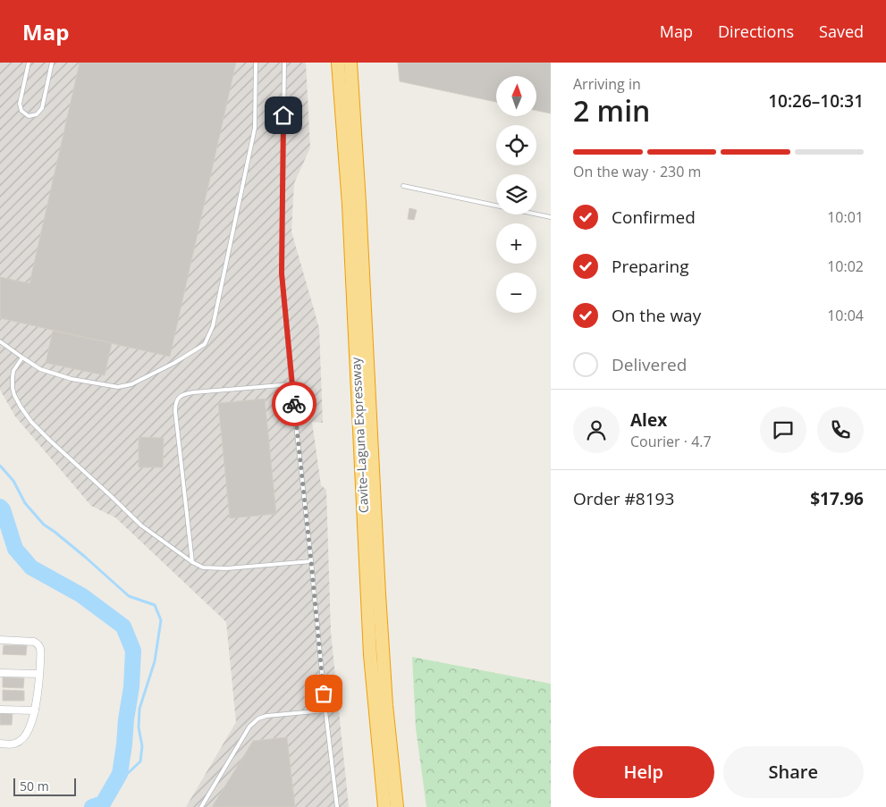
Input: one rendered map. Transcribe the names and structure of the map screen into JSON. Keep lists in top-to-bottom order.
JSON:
{
  "streets": {
    "highway": ["Cavite–Laguna Expressway"]
  },
  "scale_bar": "50 m",
  "north": "top",
  "page": {
    "header": "Map",
    "nav": ["Map", "Directions", "Saved"],
    "heading": ["2 min", "Arriving in", "10:26–10:31"],
    "panel": [
      "Alex",
      "Courier · 4.7",
      "Order #8193",
      "$17.96"
    ],
    "map_buttons": ["+", "−"],
    "bar": "On the way · 230 m",
    "list": [
      ["Confirmed", "10:01"],
      ["Preparing", "10:02"],
      ["On the way", "10:04"],
      "Delivered"
    ],
    "buttons": ["Help", "Share"],
    "scale": "50 m"
  }
}
